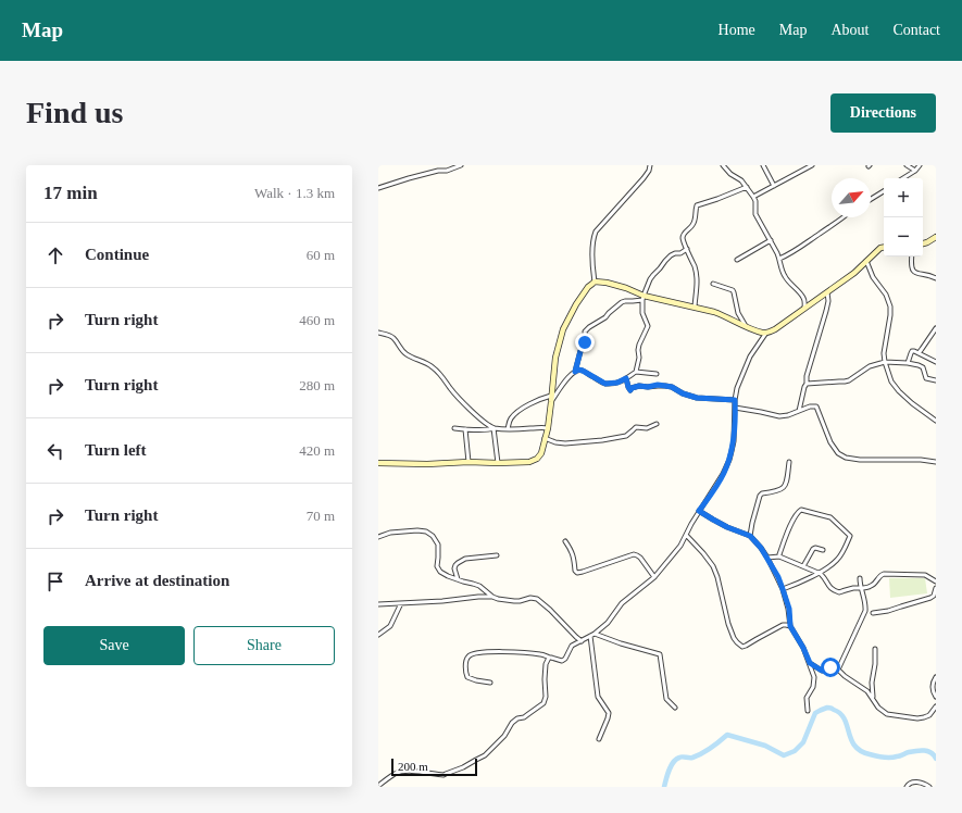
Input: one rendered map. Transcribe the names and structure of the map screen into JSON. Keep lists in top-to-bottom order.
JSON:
{
  "scale_bar": "200 m",
  "north": "top right",
  "page": {
    "header": "Map",
    "nav": [
      "Home",
      "Map",
      "About",
      "Contact"
    ],
    "buttons": [
      "Directions",
      ["Save", "Share"]
    ],
    "title": "Find us",
    "heading": ["17 min", "Walk · 1.3 km"],
    "map_buttons": ["+", "−"],
    "list": [
      ["Continue", "60 m"],
      ["Turn right", "460 m"],
      ["Turn right", "280 m"],
      ["Turn left", "420 m"],
      ["Turn right", "70 m"],
      "Arrive at destination"
    ],
    "scale": "200 m"
  }
}
